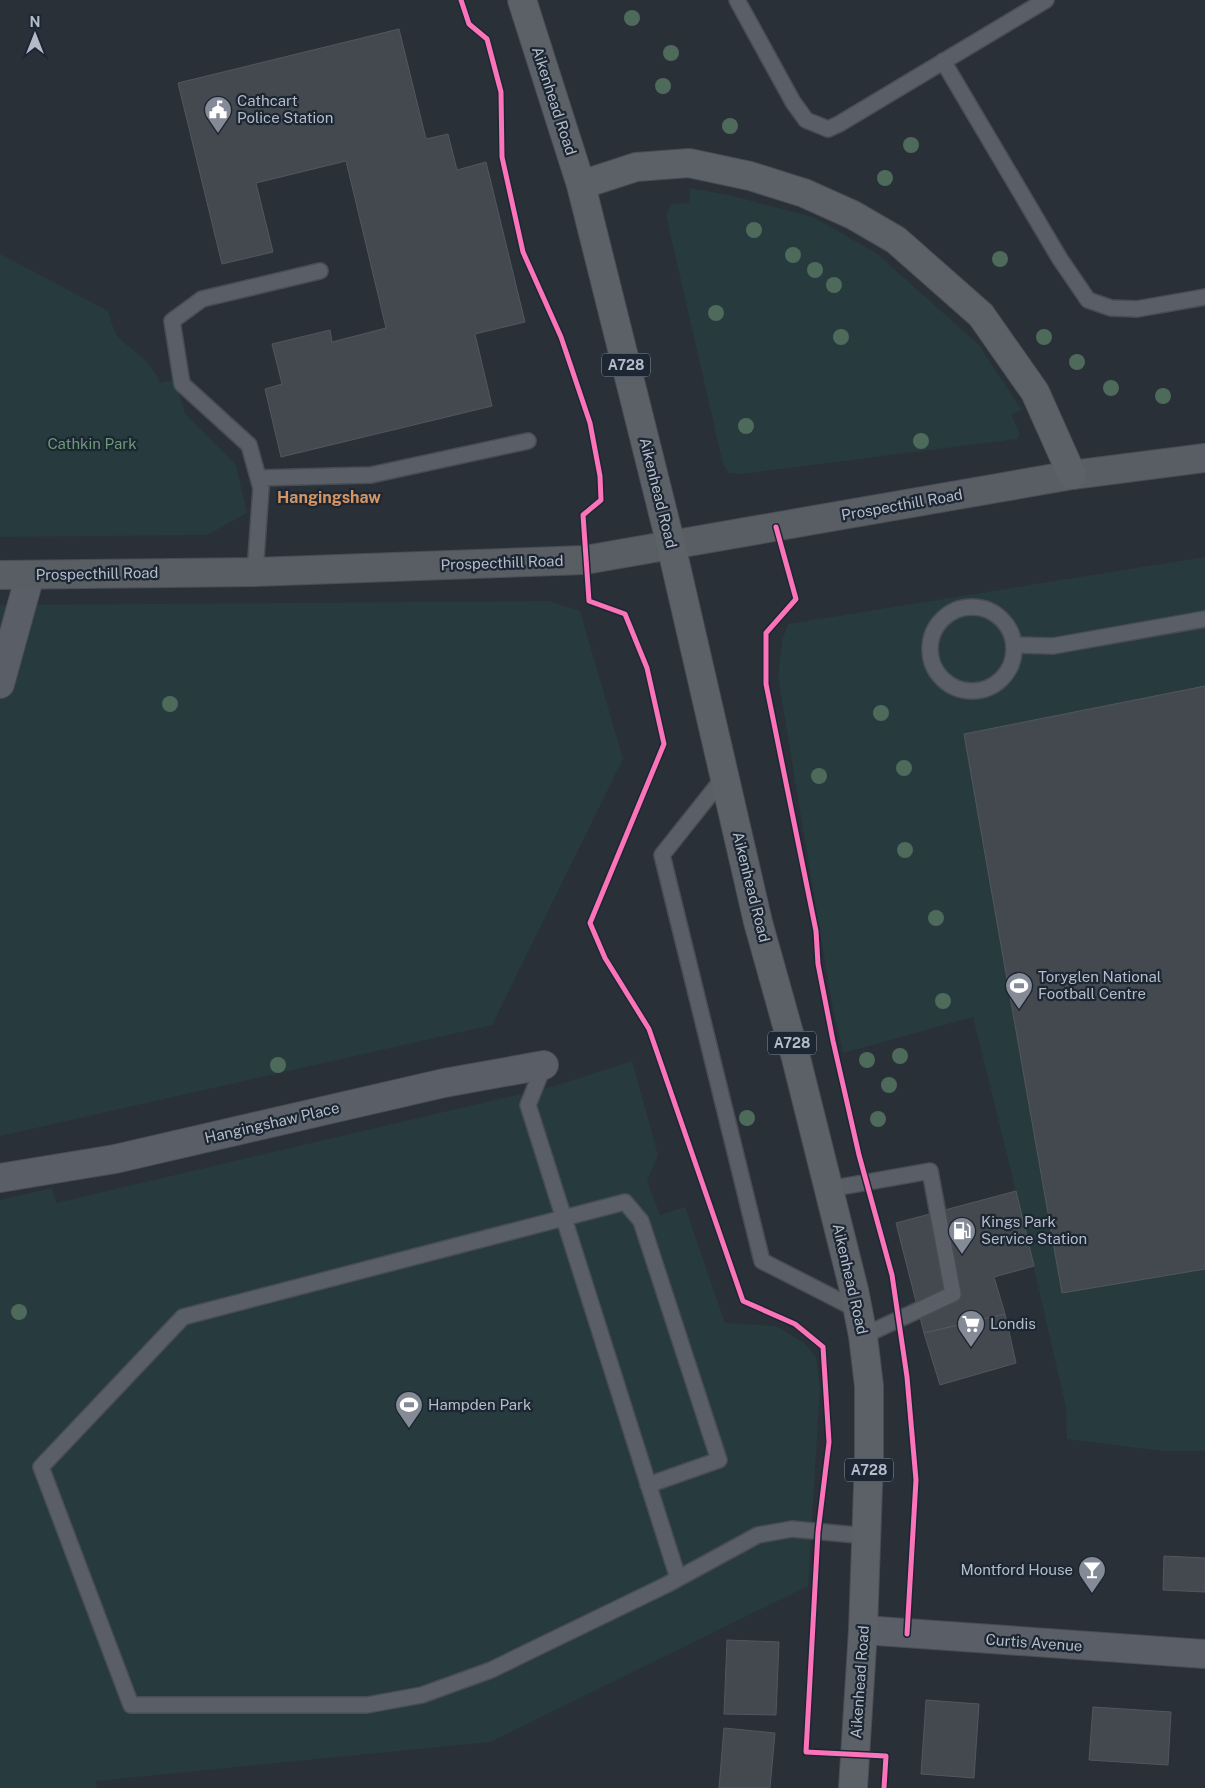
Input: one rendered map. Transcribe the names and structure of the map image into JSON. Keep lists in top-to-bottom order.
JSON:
{
  "streets": {
    "main road": ["Aikenhead Road", "A728", "Prospecthill Road"],
    "street": ["Hangingshaw Place", "Curtis Avenue"]
  },
  "crossings": [
    ["Aikenhead Road", "Prospecthill Road"],
    ["Aikenhead Road", "Curtis Avenue"]
  ],
  "districts": ["Hangingshaw"],
  "parks": ["Cathkin Park"],
  "places": {
    "public building": ["Cathcart Police Station"],
    "sports": ["Toryglen National Football Centre", "Hampden Park"],
    "fuel station": ["Kings Park Service Station"],
    "supermarket": ["Londis"],
    "bar": ["Montford House"]
  },
  "north": "top"
}
